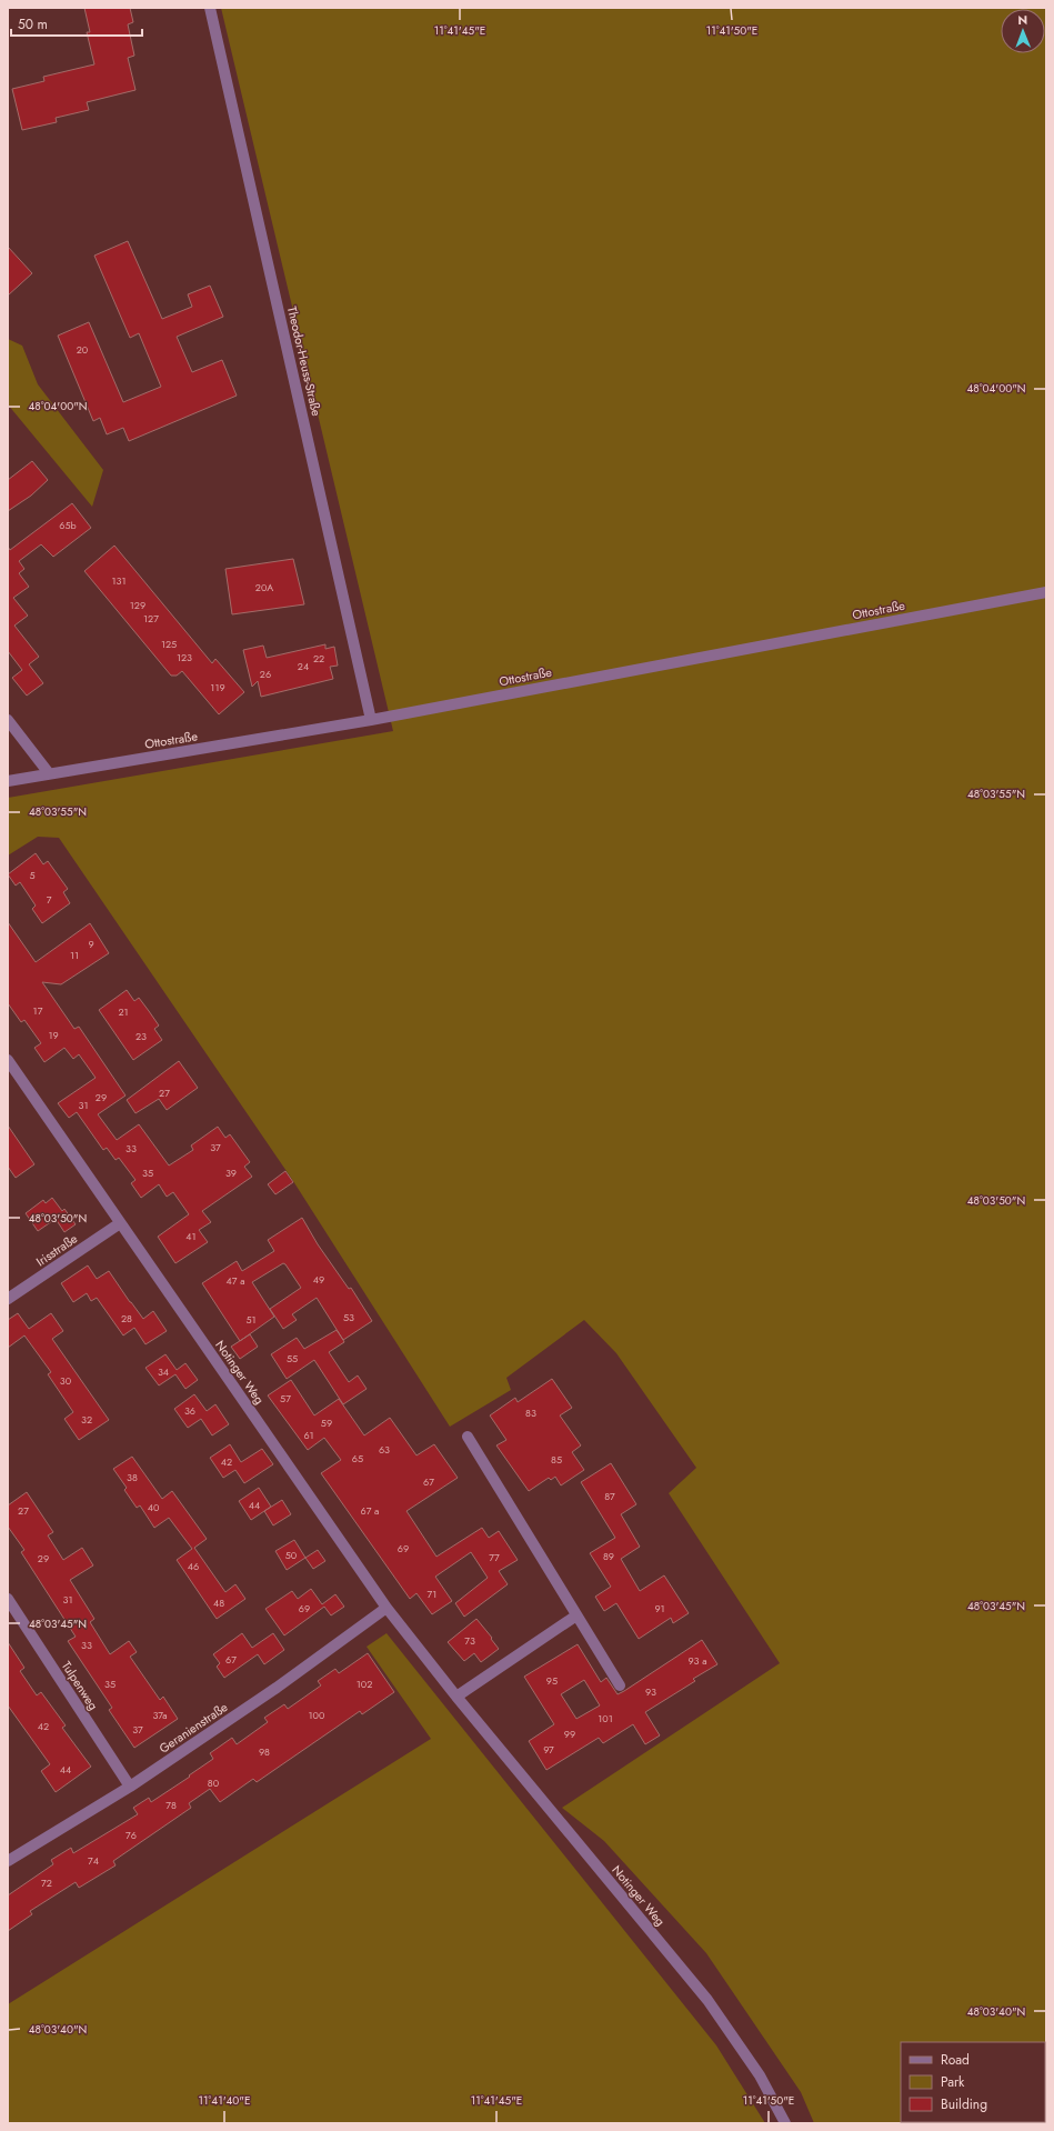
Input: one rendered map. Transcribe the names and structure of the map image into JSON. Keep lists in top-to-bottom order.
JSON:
{
  "streets": {
    "street": [
      "Theodor-Heuss-Straße",
      "Ottostraße",
      "Irisstraße",
      "Notinger Weg",
      "Tulpenweg",
      "Geranienstraße"
    ]
  },
  "crossings": [
    ["Theodor-Heuss-Straße", "Ottostraße"],
    ["Irisstraße", "Notinger Weg"],
    ["Notinger Weg", "Geranienstraße"],
    ["Tulpenweg", "Geranienstraße"]
  ],
  "house_numbers": [
    "20",
    "65b",
    "131",
    "20A",
    "129",
    "127",
    "125",
    "123",
    "22",
    "24",
    "26",
    "119",
    "5",
    "7",
    "9",
    "11",
    "17",
    "21",
    "19",
    "23",
    "27",
    "29",
    "31",
    "37",
    "33",
    "35",
    "39",
    "41",
    "49",
    "47 a",
    "53",
    "28",
    "51",
    "55",
    "34",
    "30",
    "57",
    "36",
    "83",
    "32",
    "59",
    "61",
    "63",
    "65",
    "85",
    "42",
    "38",
    "67",
    "87",
    "44",
    "40",
    "27",
    "67 a",
    "69",
    "50",
    "89",
    "77",
    "29",
    "46",
    "71",
    "31",
    "48",
    "69",
    "91",
    "73",
    "33",
    "67",
    "93 a",
    "95",
    "35",
    "102",
    "93",
    "37a",
    "100",
    "101",
    "42",
    "37",
    "99",
    "97",
    "98",
    "44",
    "80",
    "78",
    "76",
    "74",
    "72"
  ],
  "legend": ["Road", "Park", "Building"],
  "scale_bar": "50 m",
  "north": "top",
  "coordinates": [
    "11°41'45\"E",
    "11°41'50\"E",
    "48°04'00\"N",
    "48°03'55\"N",
    "48°03'50\"N",
    "48°03'45\"N",
    "48°03'40\"N",
    "11°41'40\"E"
  ]
}
